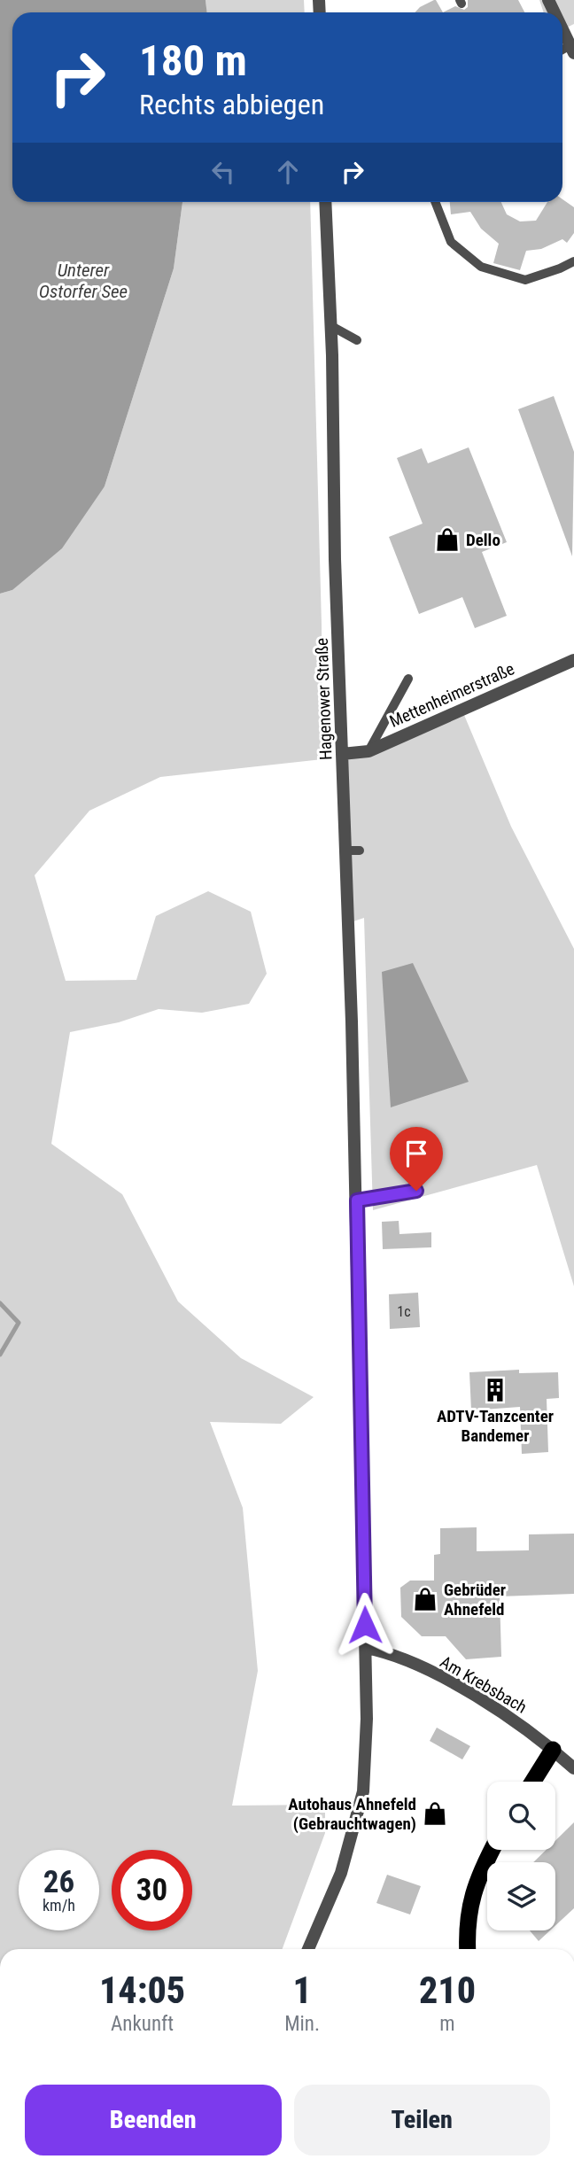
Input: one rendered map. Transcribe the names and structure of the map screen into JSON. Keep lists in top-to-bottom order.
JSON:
{
  "streets": {
    "street": ["Mettenheimerstraße", "Hagenower Straße", "Am Krebsbach"]
  },
  "crossings": [
    ["Mettenheimerstraße", "Hagenower Straße"],
    ["Hagenower Straße", "Am Krebsbach"]
  ],
  "water": ["Unterer Ostorfer See"],
  "places": {
    "shop": ["Dello", "Gebrüder Ahnefeld", "Autohaus Ahnefeld (Gebrauchtwagen)"],
    "building": ["ADTV-Tanzcenter Bandemer"]
  },
  "house_numbers": ["1c"],
  "page": {
    "turn": ["180 m", "Rechts abbiegen"],
    "speed": "26 km/h",
    "limit": "30",
    "eta": [
      "14:05",
      "Ankunft",
      "1",
      "Min.",
      "210",
      "m"
    ],
    "buttons": ["Beenden", "Teilen"]
  }
}
